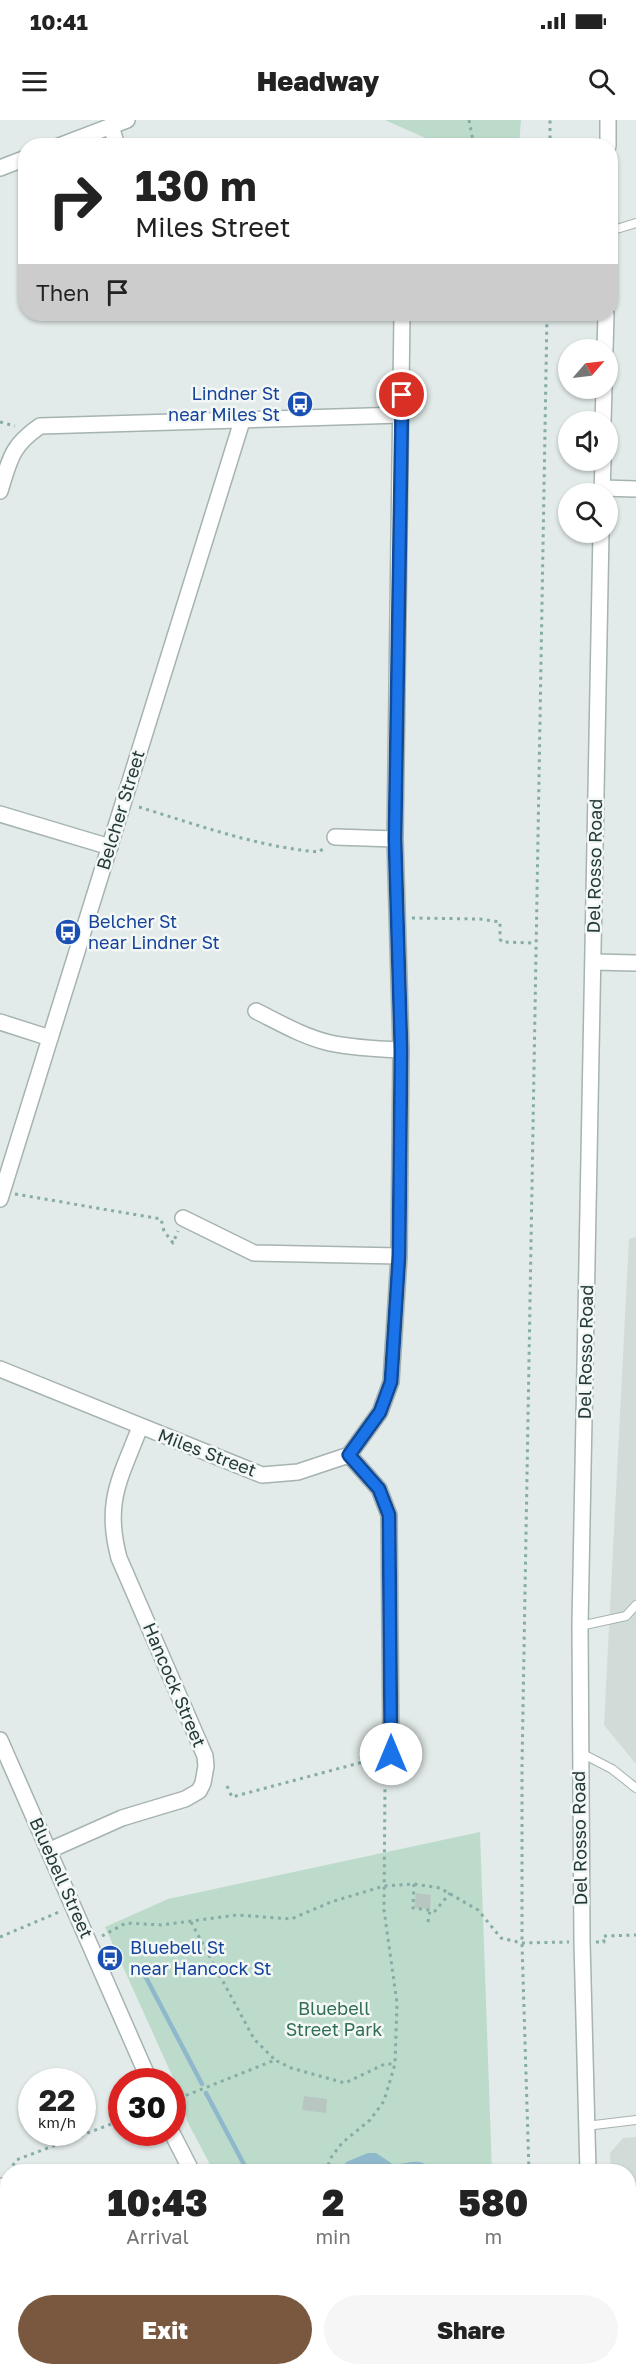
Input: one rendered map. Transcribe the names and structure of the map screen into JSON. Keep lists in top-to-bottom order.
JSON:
{
  "streets": {
    "street": [
      "Belcher Street",
      "Del Rosso Road",
      "Miles Street",
      "Hancock Street",
      "Bluebell Street"
    ]
  },
  "crossings": [
    ["Miles Street", "Hancock Street"],
    ["Hancock Street", "Bluebell Street"]
  ],
  "parks": ["Bluebell Street Park"],
  "places": {
    "bus stop": ["Lindner St near Miles St", "Belcher St near Lindner St", "Bluebell St near Hancock St"]
  },
  "north": "top right",
  "page": {
    "status": "10:41",
    "header": "Headway",
    "turn": ["130 m", "Miles Street"],
    "then": "Then",
    "speed": "22 km/h",
    "limit": "30",
    "eta": [
      "10:43",
      "Arrival",
      "2",
      "min",
      "580",
      "m"
    ],
    "buttons": ["Exit", "Share"]
  }
}
